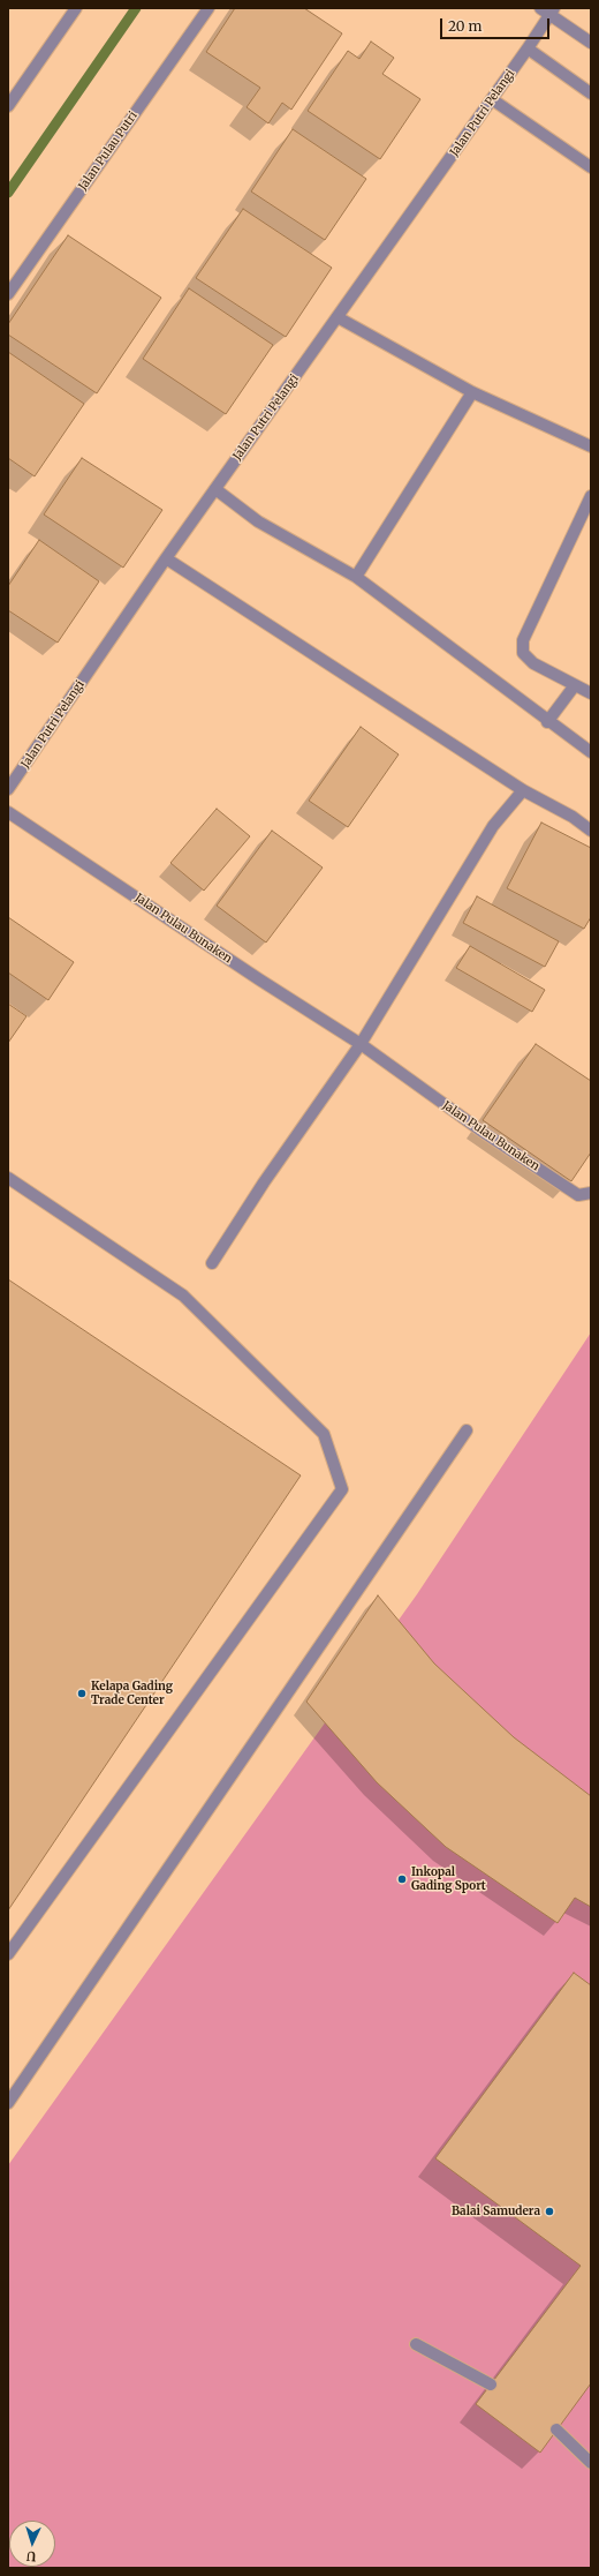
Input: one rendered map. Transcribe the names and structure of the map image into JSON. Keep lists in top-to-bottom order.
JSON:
{
  "streets": {
    "street": ["Jalan Putri Pelangi", "Jalan Pulau Putri", "Jalan Pulau Bunaken"]
  },
  "places": ["Kelapa Gading Trade Center", "Inkopal Gading Sport", "Balai Samudera"],
  "scale_bar": "20 m",
  "north": "bottom"
}
